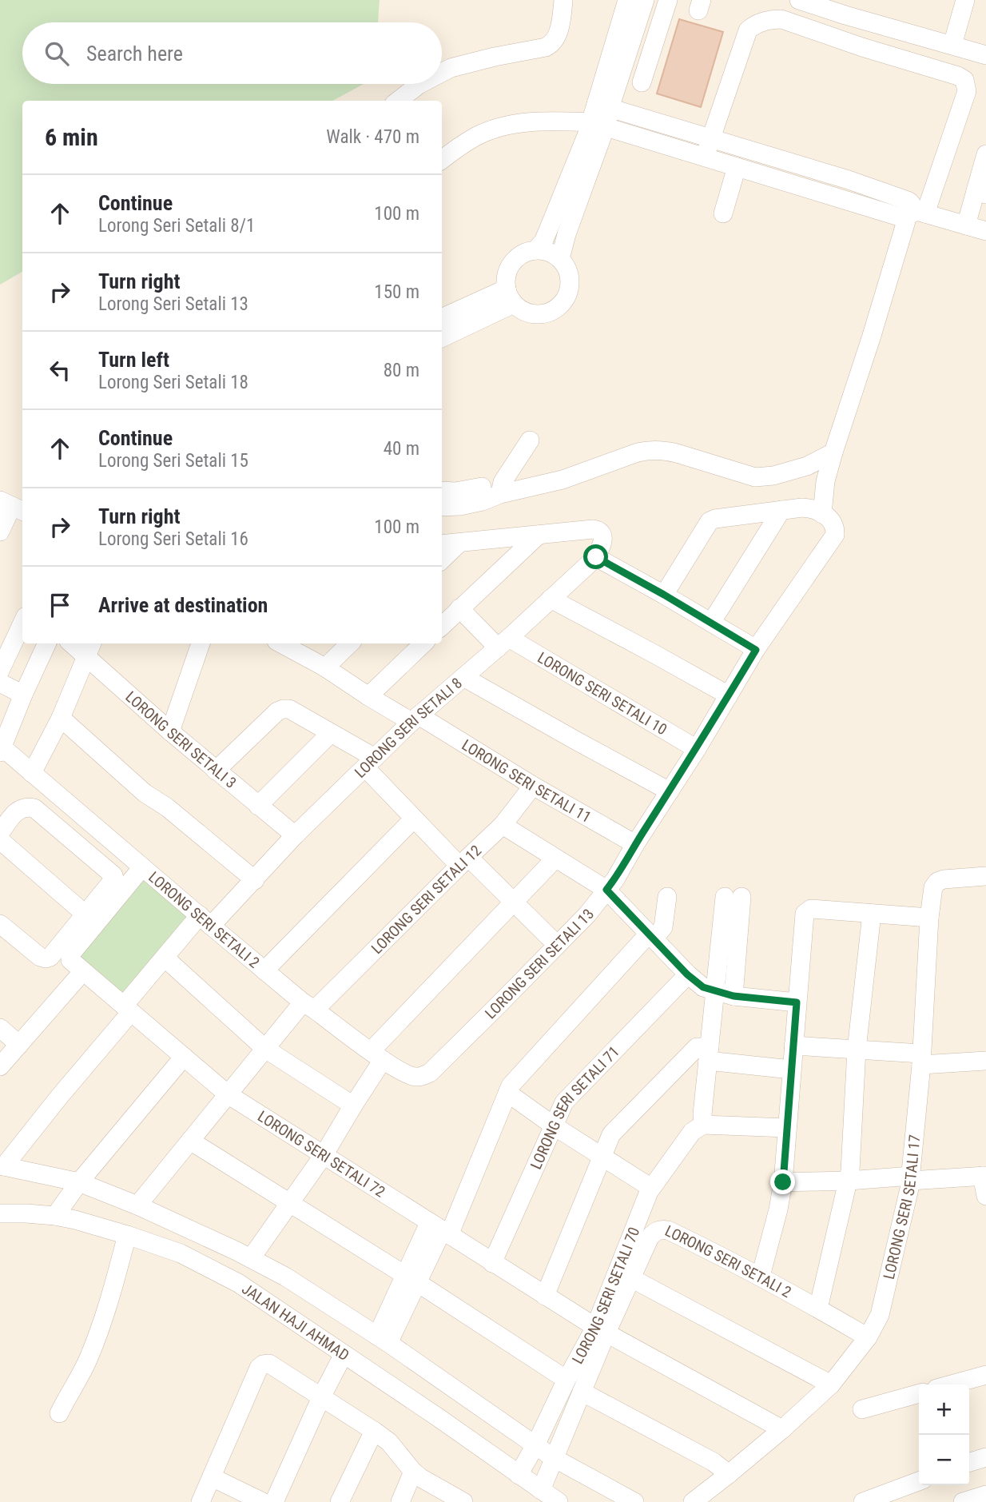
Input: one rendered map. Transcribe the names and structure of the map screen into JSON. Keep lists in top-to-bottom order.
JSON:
{
  "streets": {
    "street": [
      "LORONG SERI SETALI 10",
      "LORONG SERI SETALI 8",
      "LORONG SERI SETALI 3",
      "LORONG SERI SETALI 11",
      "LORONG SERI SETALI 12",
      "LORONG SERI SETALI 2",
      "LORONG SERI SETALI 13",
      "LORONG SERI SETALI 71",
      "LORONG SERI SETALI 72",
      "LORONG SERI SETALI 17",
      "LORONG SERI SETALI 70",
      "JALAN HAJI AHMAD"
    ]
  },
  "crossings": [
    ["LORONG SERI SETALI 10", "LORONG SERI SETALI 8"],
    ["LORONG SERI SETALI 10", "LORONG SERI SETALI 13"],
    ["LORONG SERI SETALI 8", "LORONG SERI SETALI 3"],
    ["LORONG SERI SETALI 8", "LORONG SERI SETALI 11"],
    ["LORONG SERI SETALI 8", "LORONG SERI SETALI 2"],
    ["LORONG SERI SETALI 8", "LORONG SERI SETALI 72"],
    ["LORONG SERI SETALI 11", "LORONG SERI SETALI 12"],
    ["LORONG SERI SETALI 11", "LORONG SERI SETALI 13"],
    ["LORONG SERI SETALI 12", "LORONG SERI SETALI 2"],
    ["LORONG SERI SETALI 12", "LORONG SERI SETALI 72"],
    ["LORONG SERI SETALI 2", "LORONG SERI SETALI 13"],
    ["LORONG SERI SETALI 2", "LORONG SERI SETALI 72"],
    ["LORONG SERI SETALI 2", "LORONG SERI SETALI 17"],
    ["LORONG SERI SETALI 2", "LORONG SERI SETALI 70"],
    ["LORONG SERI SETALI 71", "LORONG SERI SETALI 72"],
    ["LORONG SERI SETALI 72", "LORONG SERI SETALI 17"],
    ["LORONG SERI SETALI 72", "LORONG SERI SETALI 70"],
    ["LORONG SERI SETALI 70", "JALAN HAJI AHMAD"]
  ],
  "page": {
    "search": "Search here",
    "heading": ["6 min", "Walk · 470 m"],
    "list": [
      ["Continue", "Lorong Seri Setali 8/1", "100 m"],
      ["Turn right", "Lorong Seri Setali 13", "150 m"],
      ["Turn left", "Lorong Seri Setali 18", "80 m"],
      ["Continue", "Lorong Seri Setali 15", "40 m"],
      ["Turn right", "Lorong Seri Setali 16", "100 m"],
      "Arrive at destination"
    ],
    "map_buttons": ["+", "−"]
  }
}
